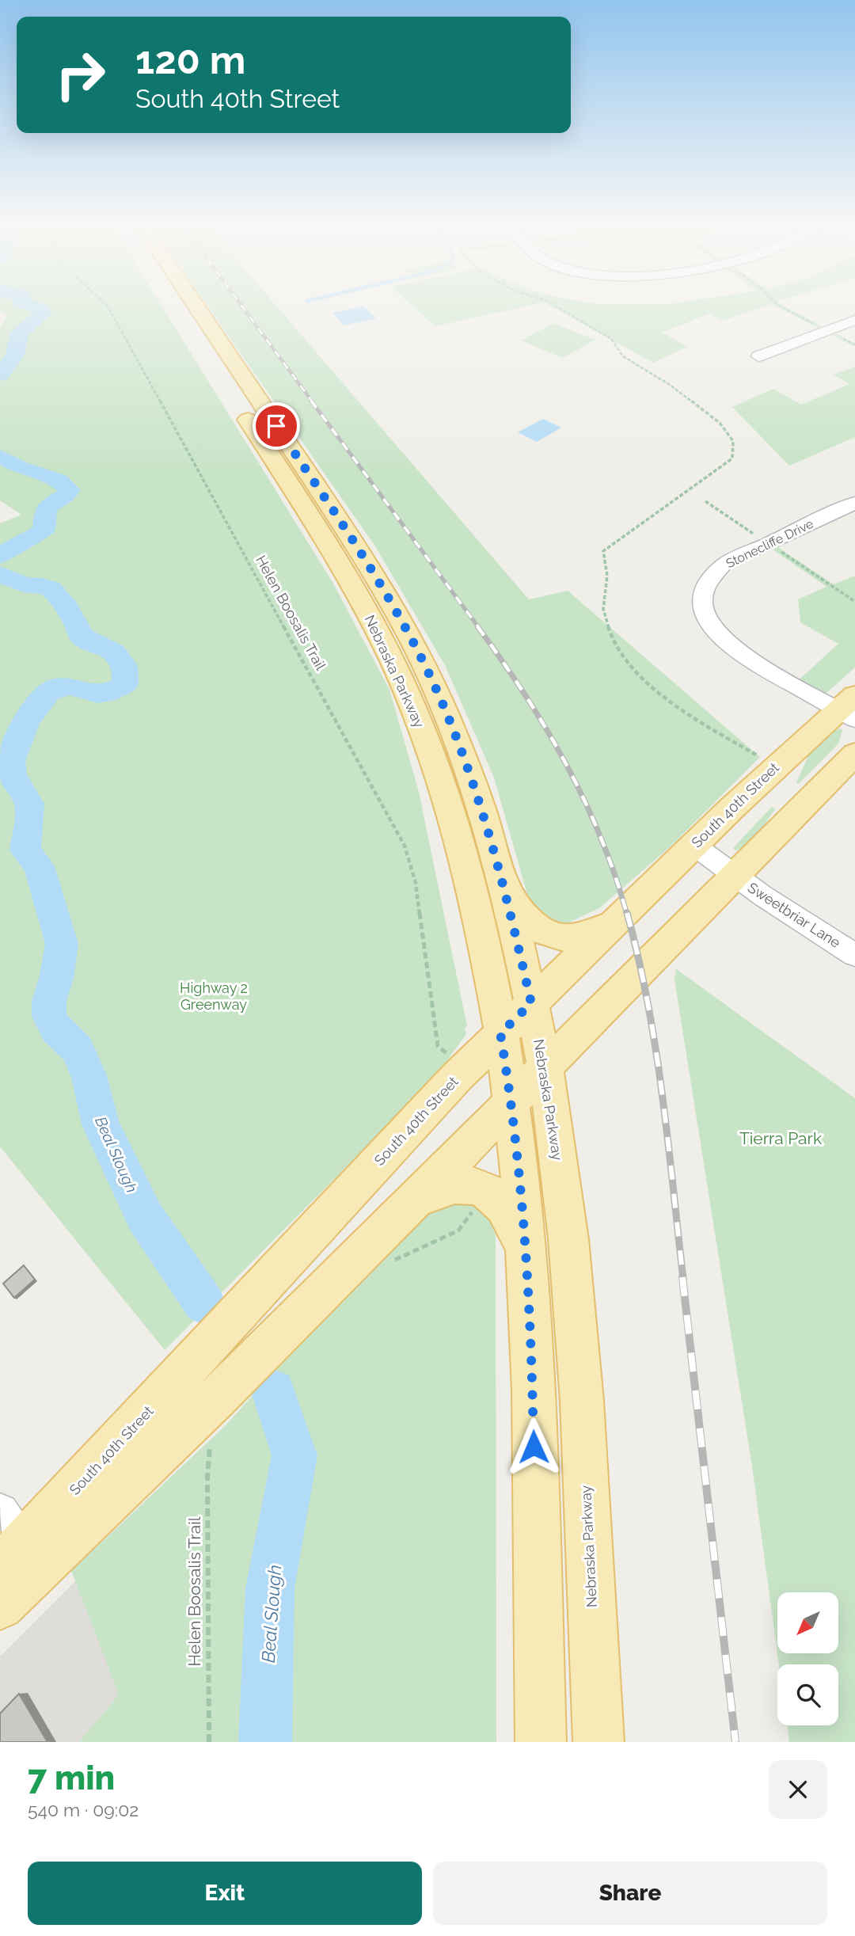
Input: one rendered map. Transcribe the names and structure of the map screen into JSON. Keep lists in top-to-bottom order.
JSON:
{
  "streets": {
    "main road": ["Nebraska Parkway", "South 40th Street"],
    "street": ["Stonecliffe Drive", "Sweetbriar Lane"],
    "path": ["Helen Boosalis Trail"]
  },
  "crossings": [
    ["Stonecliffe Drive", "South 40th Street"],
    ["Nebraska Parkway", "South 40th Street"],
    ["South 40th Street", "Sweetbriar Lane"]
  ],
  "water": ["Beal Slough"],
  "parks": ["Highway 2 Greenway", "Tierra Park"],
  "north": "bottom left",
  "page": {
    "turn": ["120 m", "South 40th Street"],
    "heading": ["7 min", "540 m · 09:02"],
    "buttons": ["Exit", "Share"]
  }
}
